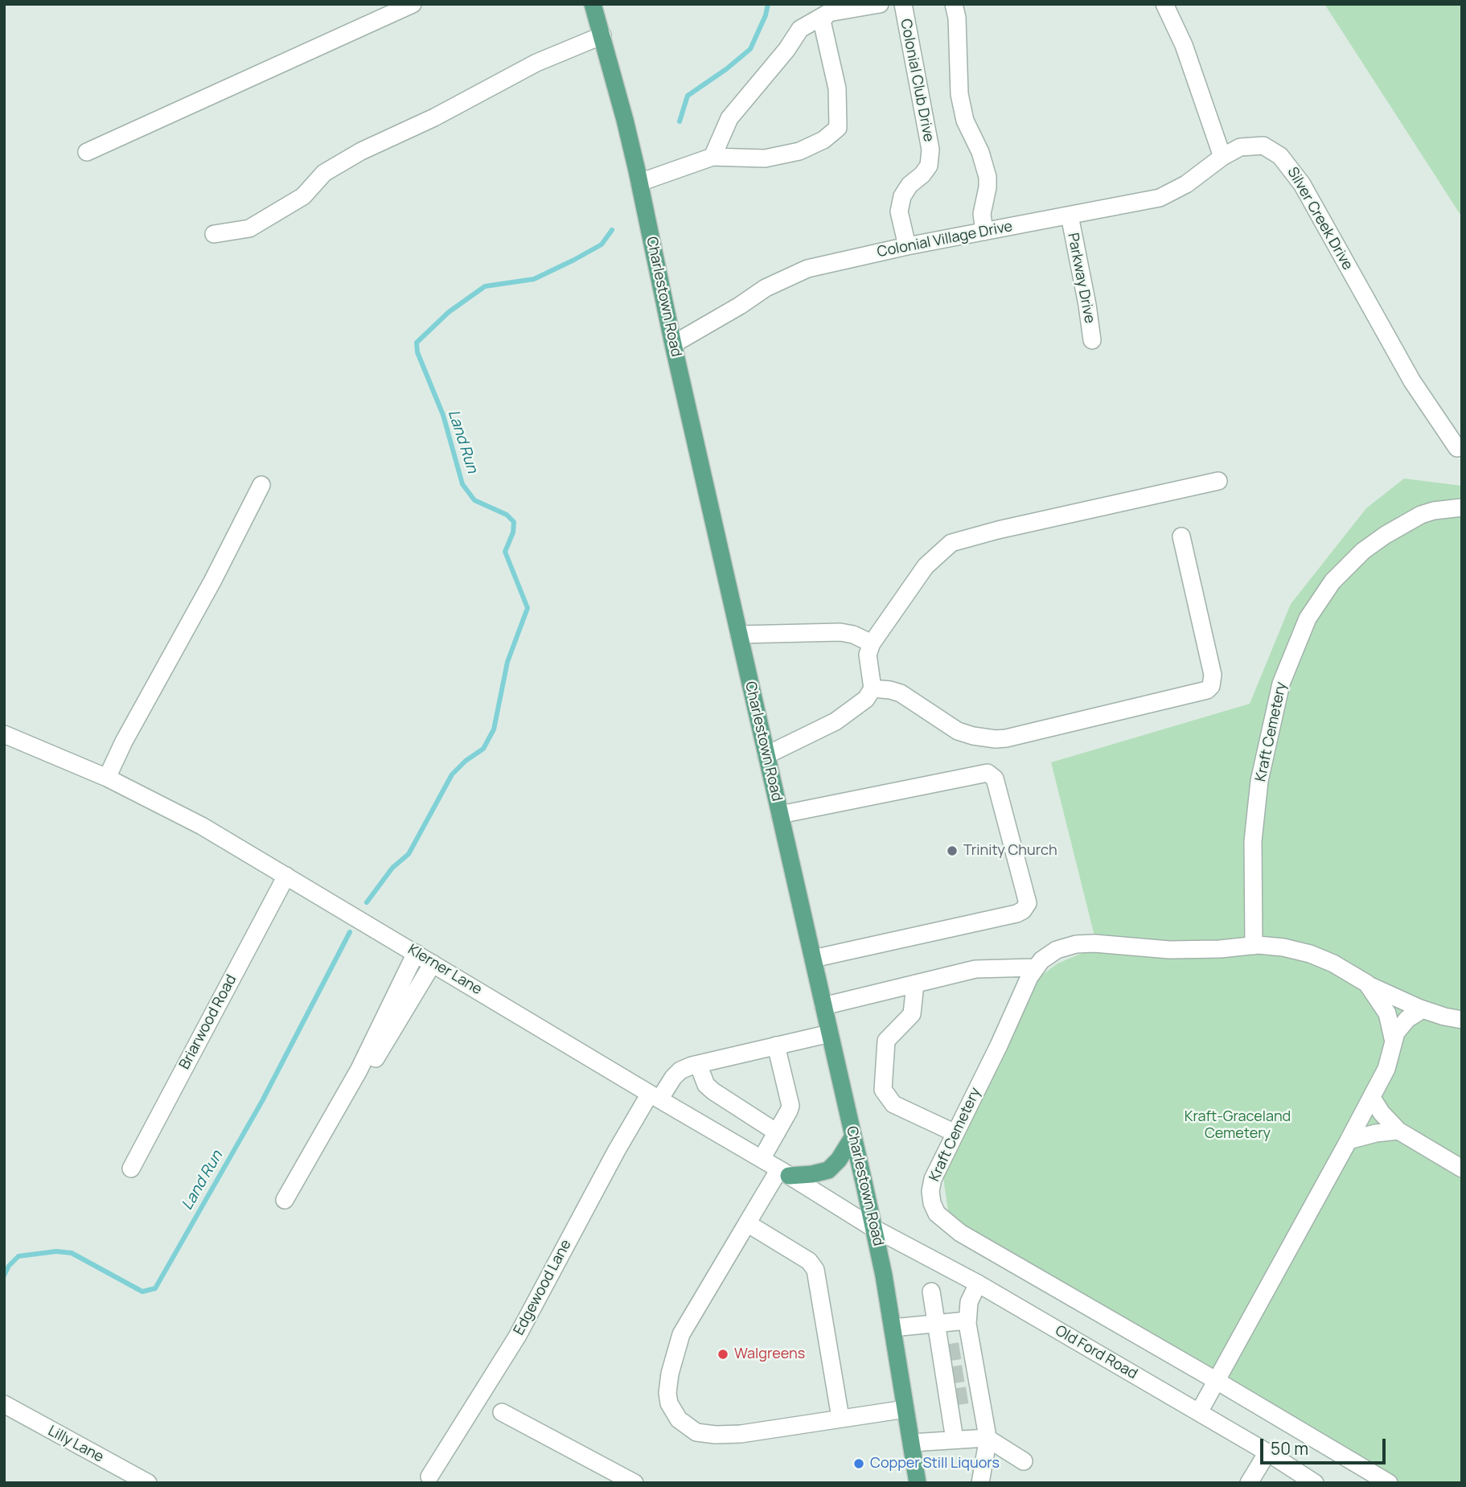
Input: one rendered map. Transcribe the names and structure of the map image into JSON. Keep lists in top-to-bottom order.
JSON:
{
  "streets": {
    "main road": ["Charlestown Road"],
    "street": [
      "Colonial Club Drive",
      "Silver Creek Drive",
      "Colonial Village Drive",
      "Parkway Drive",
      "Kraft Cemetery",
      "Klerner Lane",
      "Briarwood Road",
      "Edgewood Lane",
      "Old Ford Road",
      "Lilly Lane"
    ]
  },
  "crossings": [
    ["Colonial Club Drive", "Colonial Village Drive"],
    ["Silver Creek Drive", "Colonial Village Drive"],
    ["Colonial Village Drive", "Parkway Drive"],
    ["Colonial Village Drive", "Charlestown Road"],
    ["Charlestown Road", "Klerner Lane"],
    ["Charlestown Road", "Edgewood Lane"],
    ["Charlestown Road", "Old Ford Road"],
    ["Kraft Cemetery", "Old Ford Road"],
    ["Klerner Lane", "Briarwood Road"],
    ["Klerner Lane", "Edgewood Lane"],
    ["Klerner Lane", "Old Ford Road"]
  ],
  "water": ["Land Run"],
  "parks": ["Kraft-Graceland Cemetery"],
  "places": ["Trinity Church", "Walgreens", "Copper Still Liquors"],
  "scale_bar": "50 m"
}
